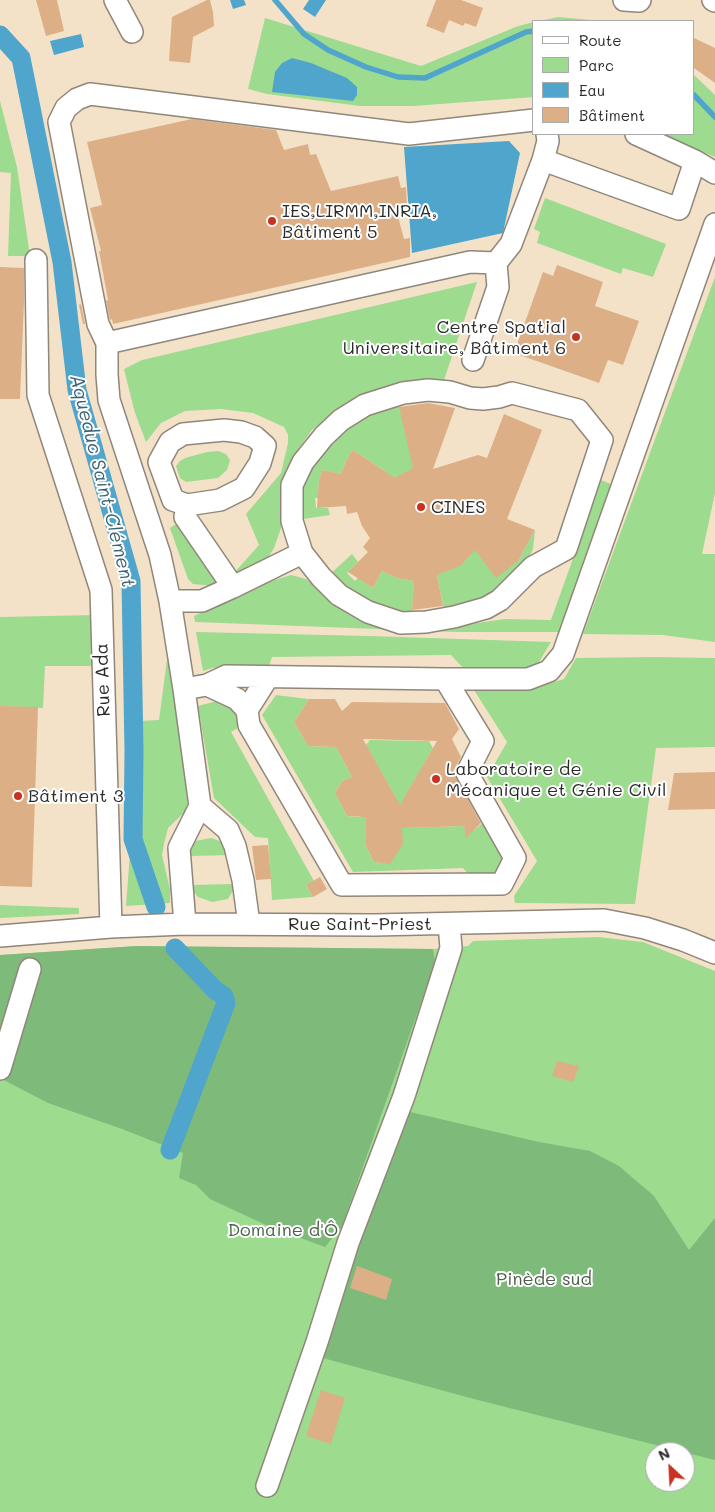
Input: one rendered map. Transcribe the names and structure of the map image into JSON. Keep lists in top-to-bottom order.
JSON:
{
  "streets": {
    "street": ["Rue Ada", "Rue Saint-Priest"]
  },
  "crossings": [
    ["Rue Ada", "Rue Saint-Priest"]
  ],
  "water": ["Aqueduc Saint-Clément"],
  "parks": ["Domaine d'Ô", "Pinède sud"],
  "places": [
    "IES,LIRMM,INRIA, Bâtiment 5",
    "Centre Spatial Universitaire, Bâtiment 6",
    "CINES",
    "Laboratoire de Mécanique et Génie Civil",
    "Bâtiment 3"
  ],
  "legend": [
    "Route",
    "Parc",
    "Eau",
    "Bâtiment"
  ],
  "north": "top left"
}
